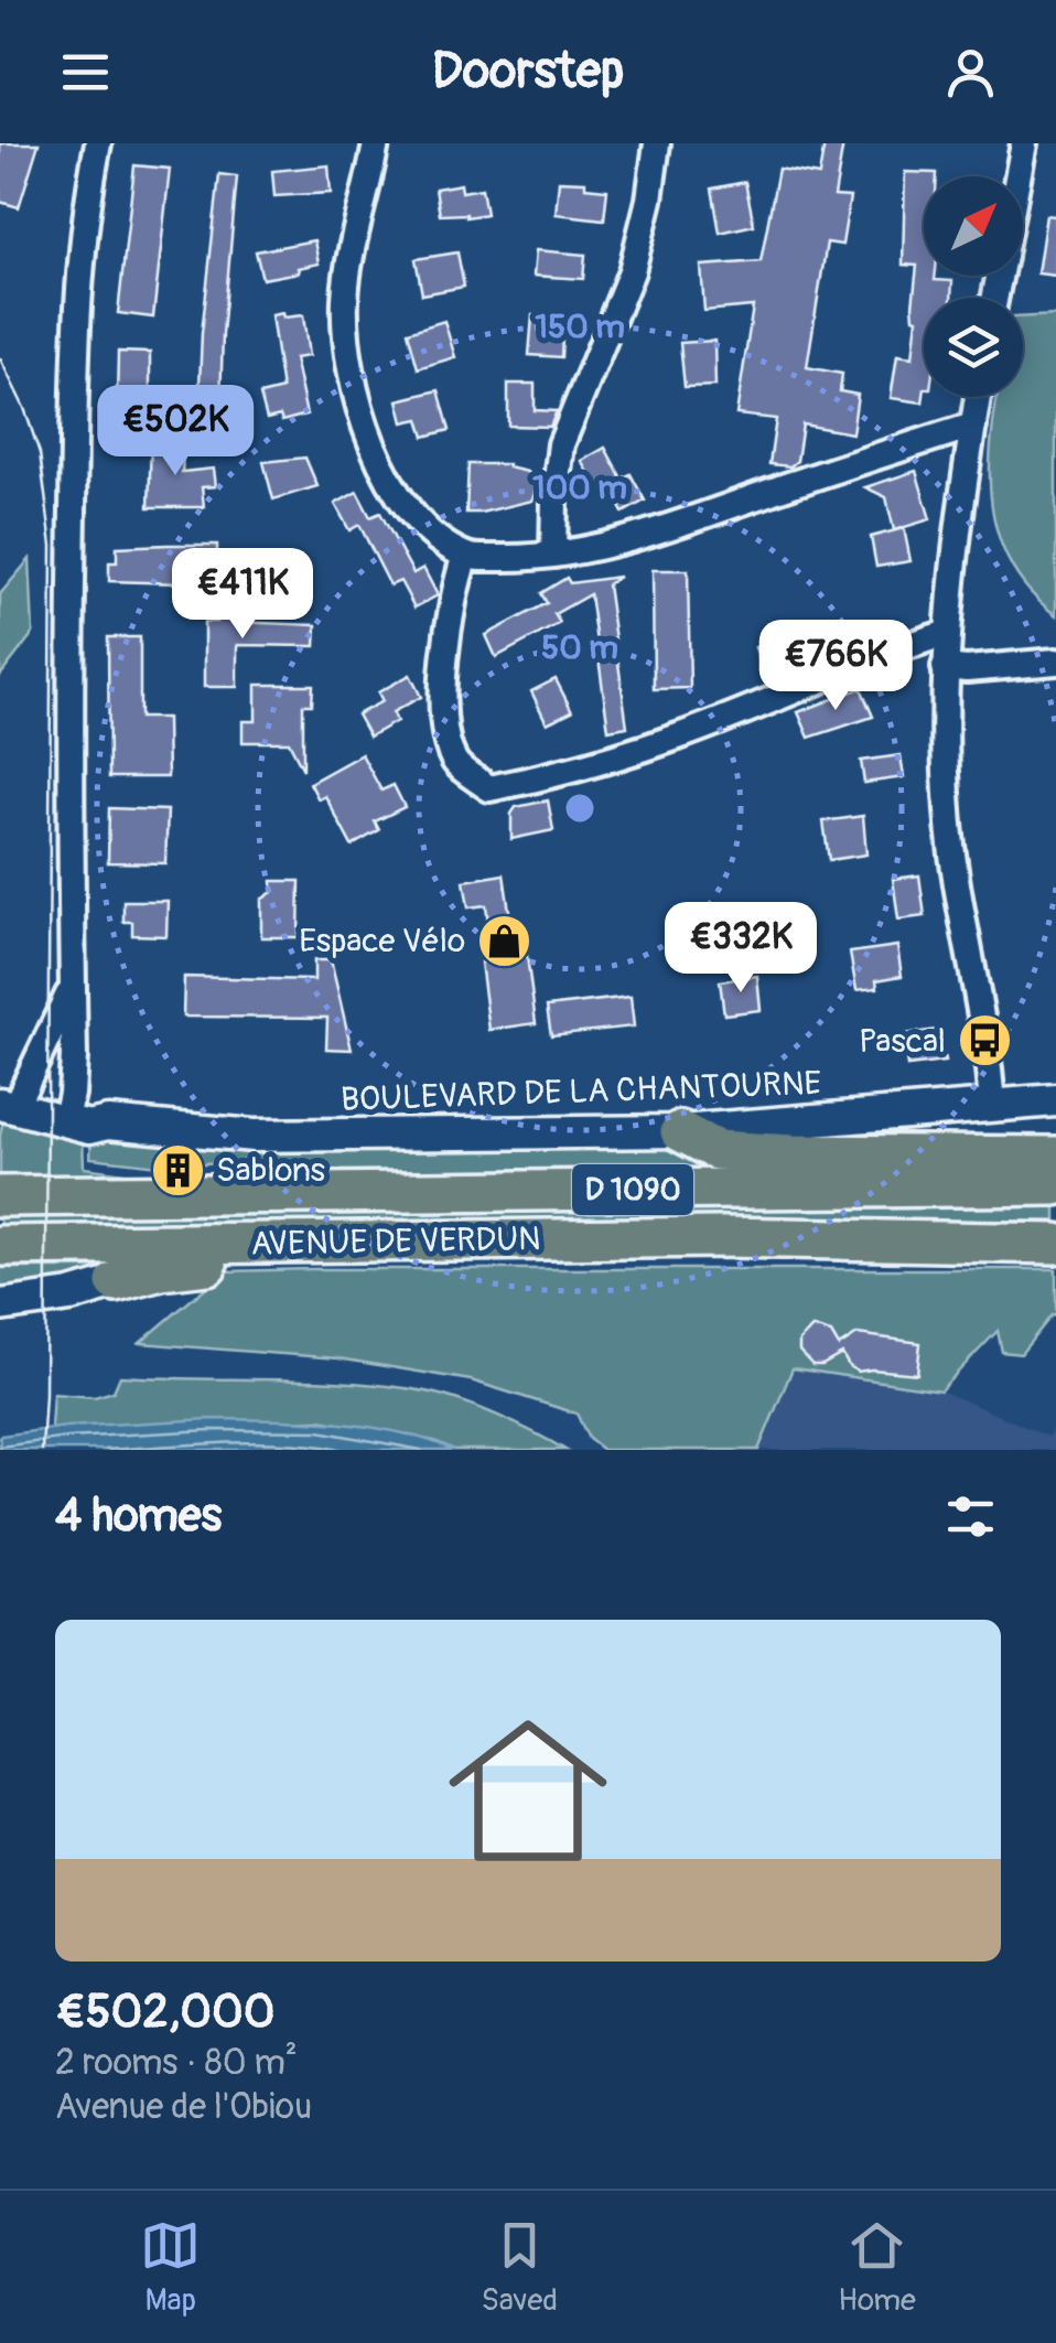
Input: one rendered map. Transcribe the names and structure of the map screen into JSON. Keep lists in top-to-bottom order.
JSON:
{
  "streets": {
    "main road": ["D 1090", "AVENUE DE VERDUN"],
    "street": ["BOULEVARD DE LA CHANTOURNE"]
  },
  "places": {
    "shop": ["Espace Vélo"],
    "bus stop": ["Pascal"],
    "building": ["Sablons"]
  },
  "north": "top right",
  "page": {
    "header": "Doorstep",
    "price": [
      "€502K",
      "€411K",
      "€766K",
      "€332K"
    ],
    "heading": "4 homes",
    "list": [
      {
        "name": "€502,000",
        "note": "2 rooms · 80 m² · Avenue de l'Obiou"
      }
    ],
    "tabs": ["Map", "Saved", "Home"]
  },
  "rings": ["150 m", "100 m", "50 m"]
}
